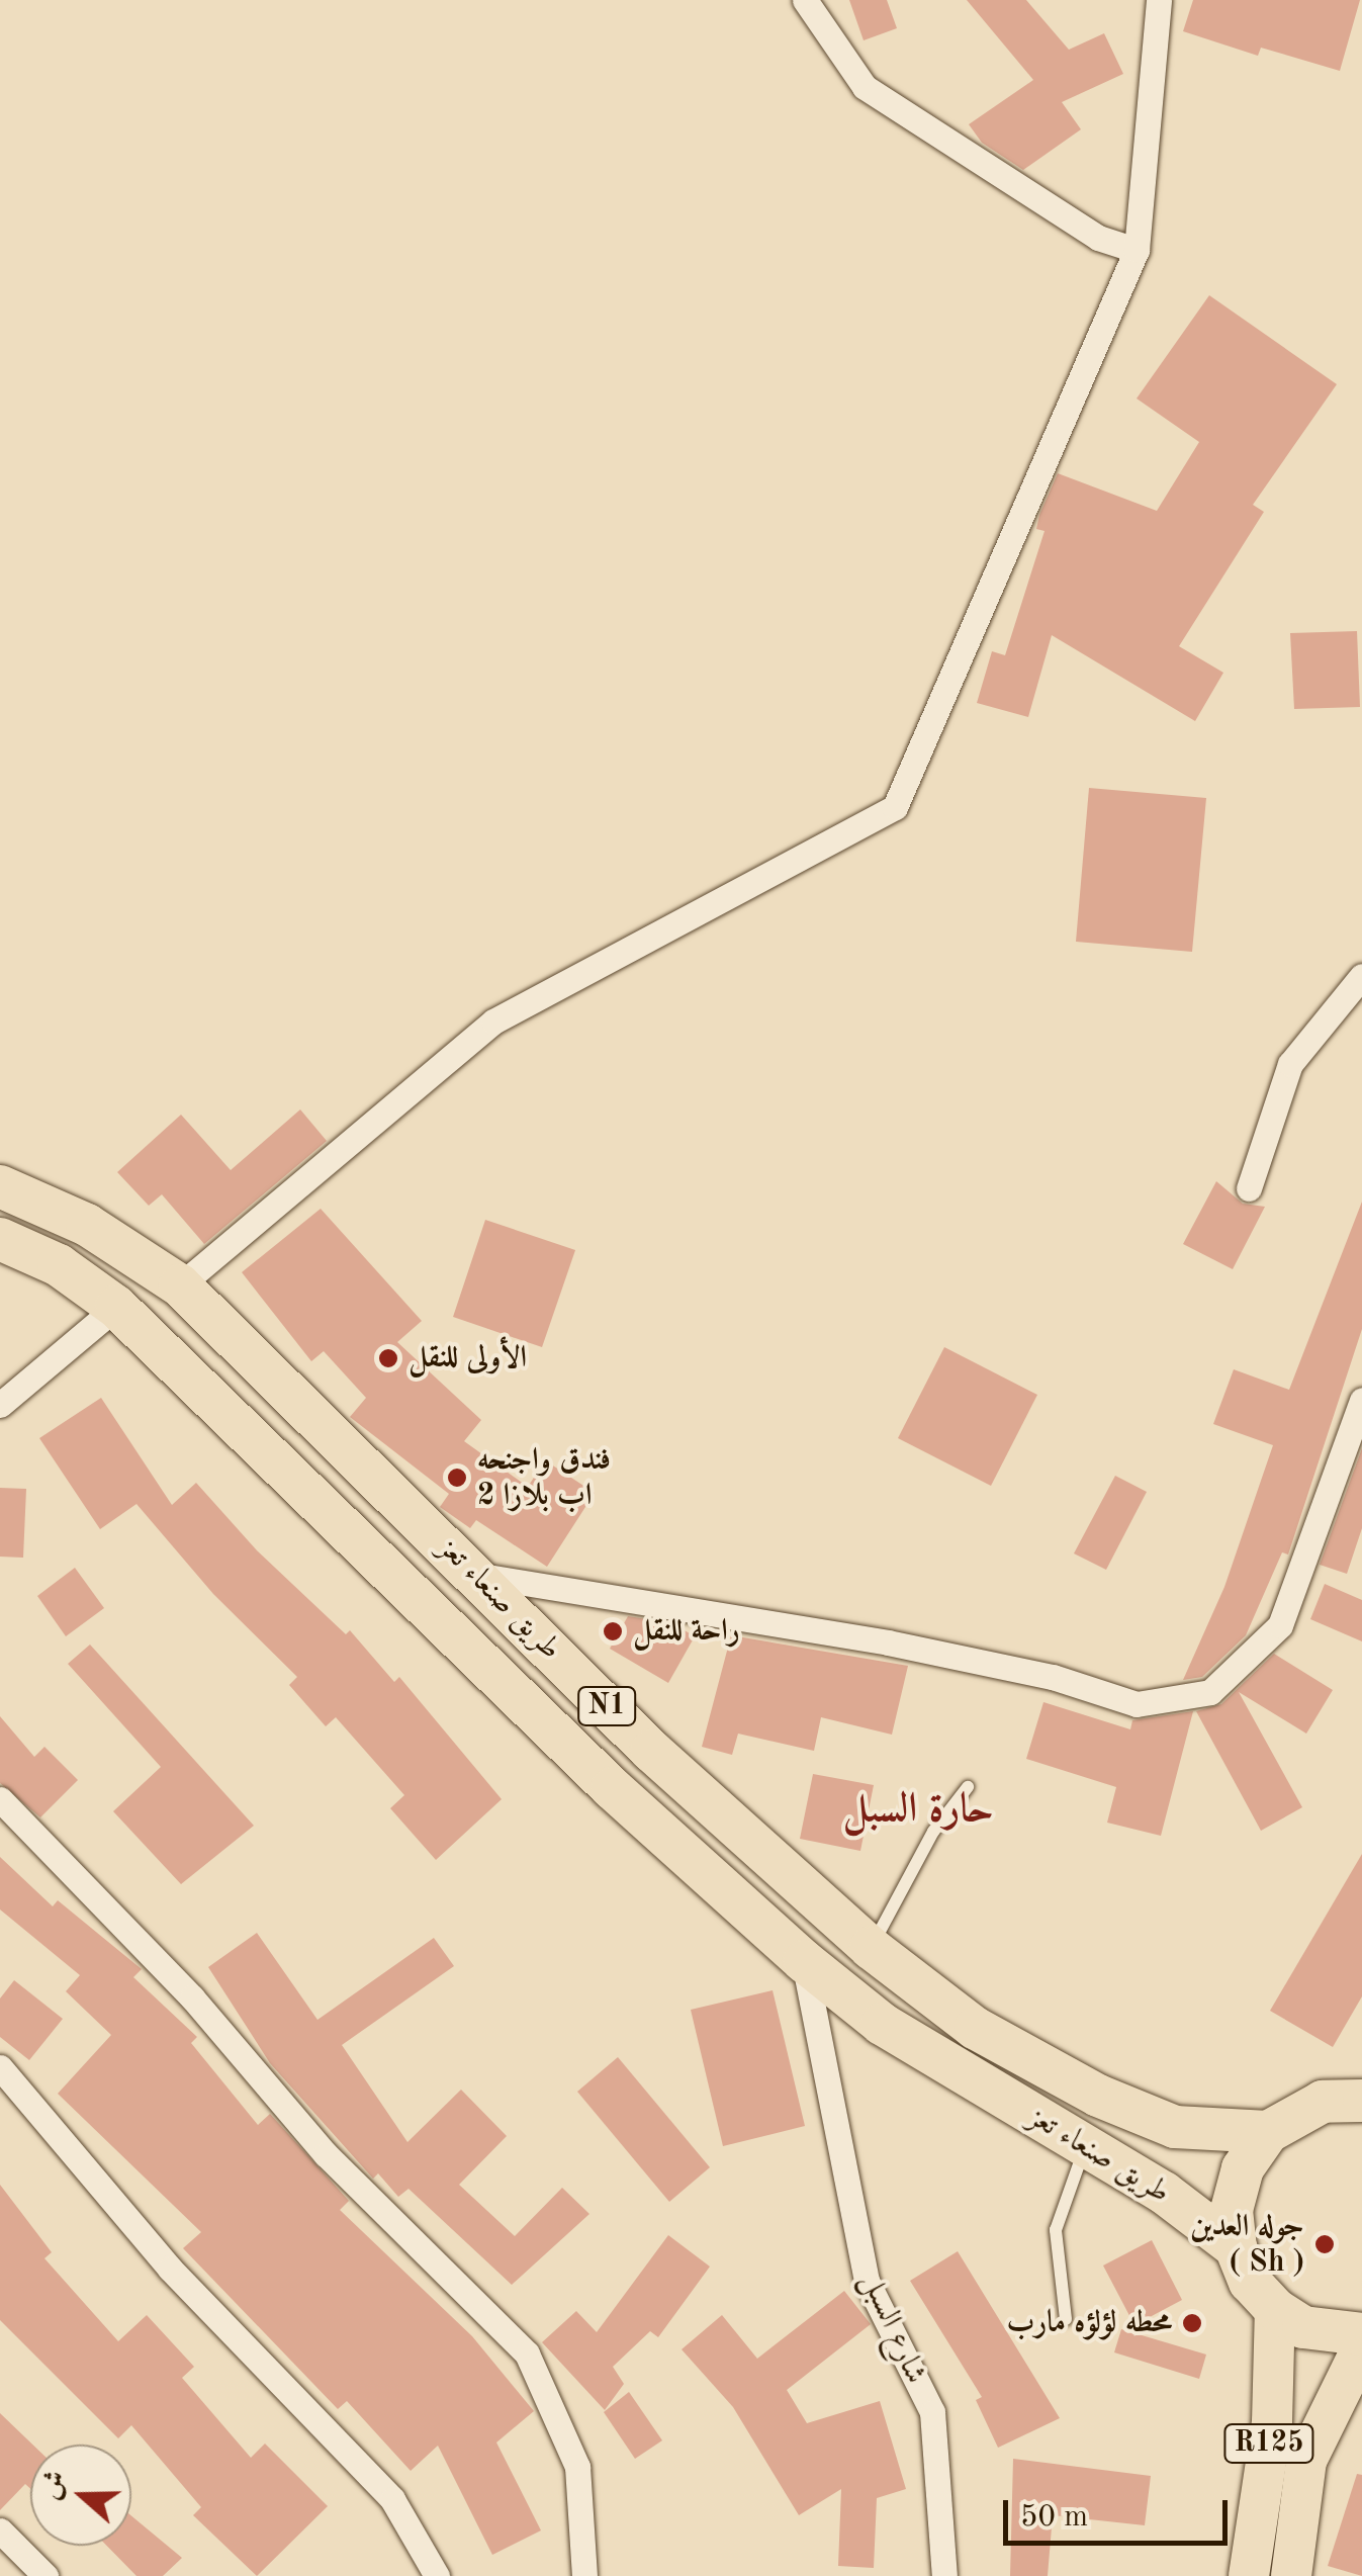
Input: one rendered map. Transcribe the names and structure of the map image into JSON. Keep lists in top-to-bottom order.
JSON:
{
  "streets": {
    "highway": ["طريق صنعاء تعز", "N1"],
    "main road": ["R125"],
    "street": ["شارع السبل"]
  },
  "crossings": [
    ["طريق صنعاء تعز", "شارع السبل"]
  ],
  "districts": ["حارة السبل"],
  "places": [
    "الأولى للنقل",
    "فندق واجنحه اب بلازا 2",
    "راحة للنقل",
    "جوله العدين ( Sh )",
    "محطه لؤلؤه مارب"
  ],
  "scale_bar": "50 m",
  "north": "left"
}
